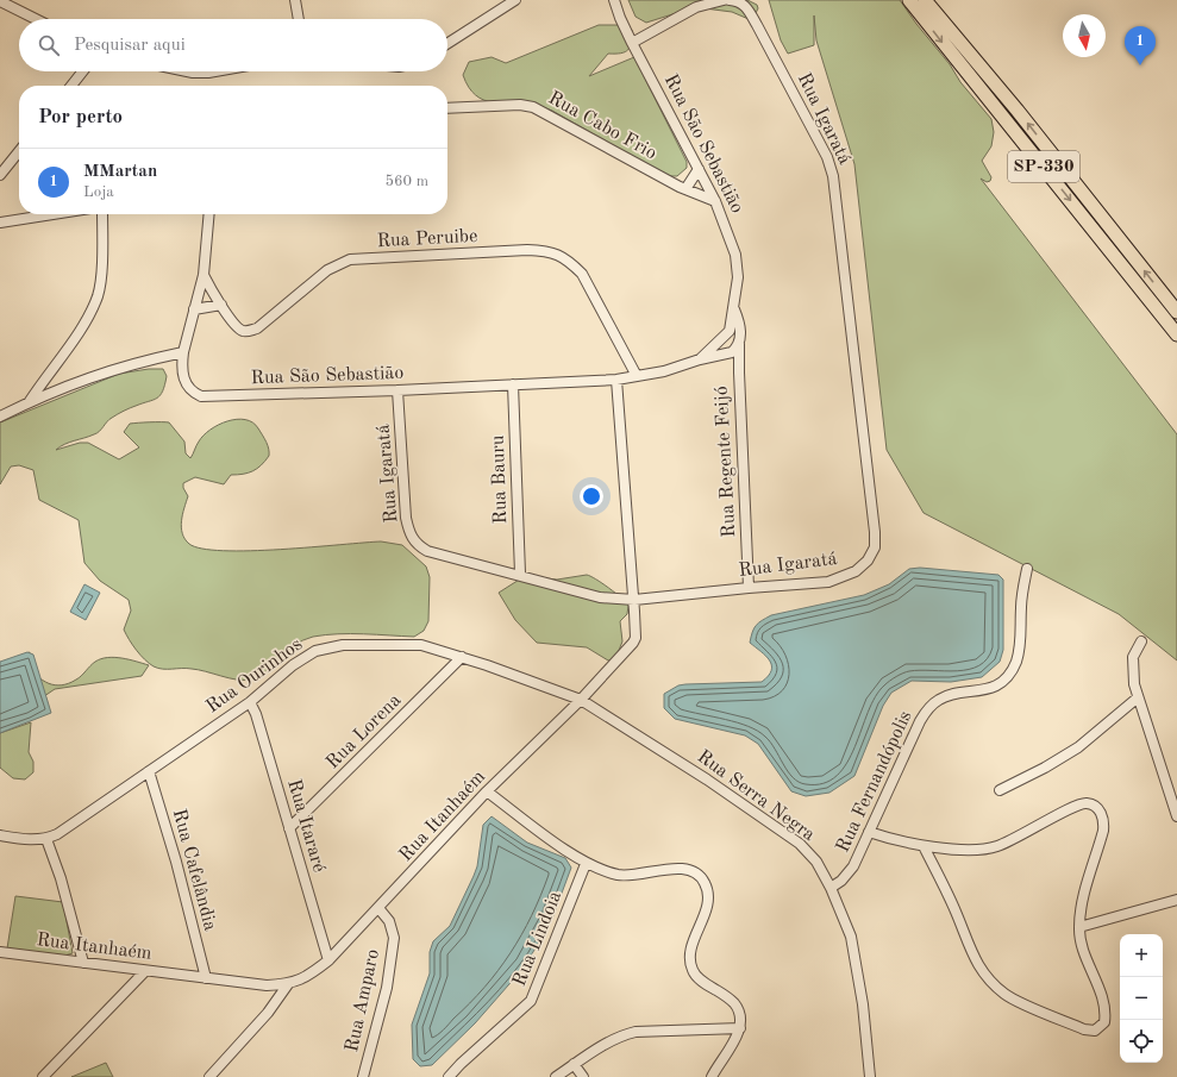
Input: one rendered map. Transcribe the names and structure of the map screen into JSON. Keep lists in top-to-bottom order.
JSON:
{
  "streets": {
    "highway": ["SP-330"],
    "street": [
      "Rua Igaratá",
      "Rua Cabo Frio",
      "Rua São Sebastião",
      "Rua Peruibe",
      "Rua Regente Feijó",
      "Rua Bauru",
      "Rua Ourinhos",
      "Rua Lorena",
      "Rua Fernandópolis",
      "Rua Serra Negra",
      "Rua Itanhaém",
      "Rua Itararé",
      "Rua Cafelândia",
      "Rua Lindoia",
      "Rua Amparo"
    ]
  },
  "crossings": [
    ["Rua Igaratá", "Rua São Sebastião"],
    ["Rua Igaratá", "Rua Regente Feijó"],
    ["Rua Igaratá", "Rua Bauru"],
    ["Rua Igaratá", "Rua Itanhaém"],
    ["Rua Cabo Frio", "Rua São Sebastião"],
    ["Rua São Sebastião", "Rua Peruibe"],
    ["Rua São Sebastião", "Rua Regente Feijó"],
    ["Rua São Sebastião", "Rua Bauru"],
    ["Rua São Sebastião", "Rua Itanhaém"],
    ["Rua Ourinhos", "Rua Lorena"],
    ["Rua Ourinhos", "Rua Serra Negra"],
    ["Rua Ourinhos", "Rua Itanhaém"],
    ["Rua Ourinhos", "Rua Itararé"],
    ["Rua Ourinhos", "Rua Cafelândia"],
    ["Rua Lorena", "Rua Itararé"],
    ["Rua Fernandópolis", "Rua Serra Negra"],
    ["Rua Serra Negra", "Rua Itanhaém"],
    ["Rua Itanhaém", "Rua Itararé"],
    ["Rua Itanhaém", "Rua Cafelândia"],
    ["Rua Itanhaém", "Rua Amparo"]
  ],
  "north": "bottom",
  "page": {
    "search": "Pesquisar aqui",
    "pins": "1",
    "heading": "Por perto",
    "list": [
      {
        "mark": "1",
        "name": "MMartan",
        "note": "Loja",
        "value": "560 m"
      }
    ],
    "map_buttons": ["+", "−"]
  }
}
